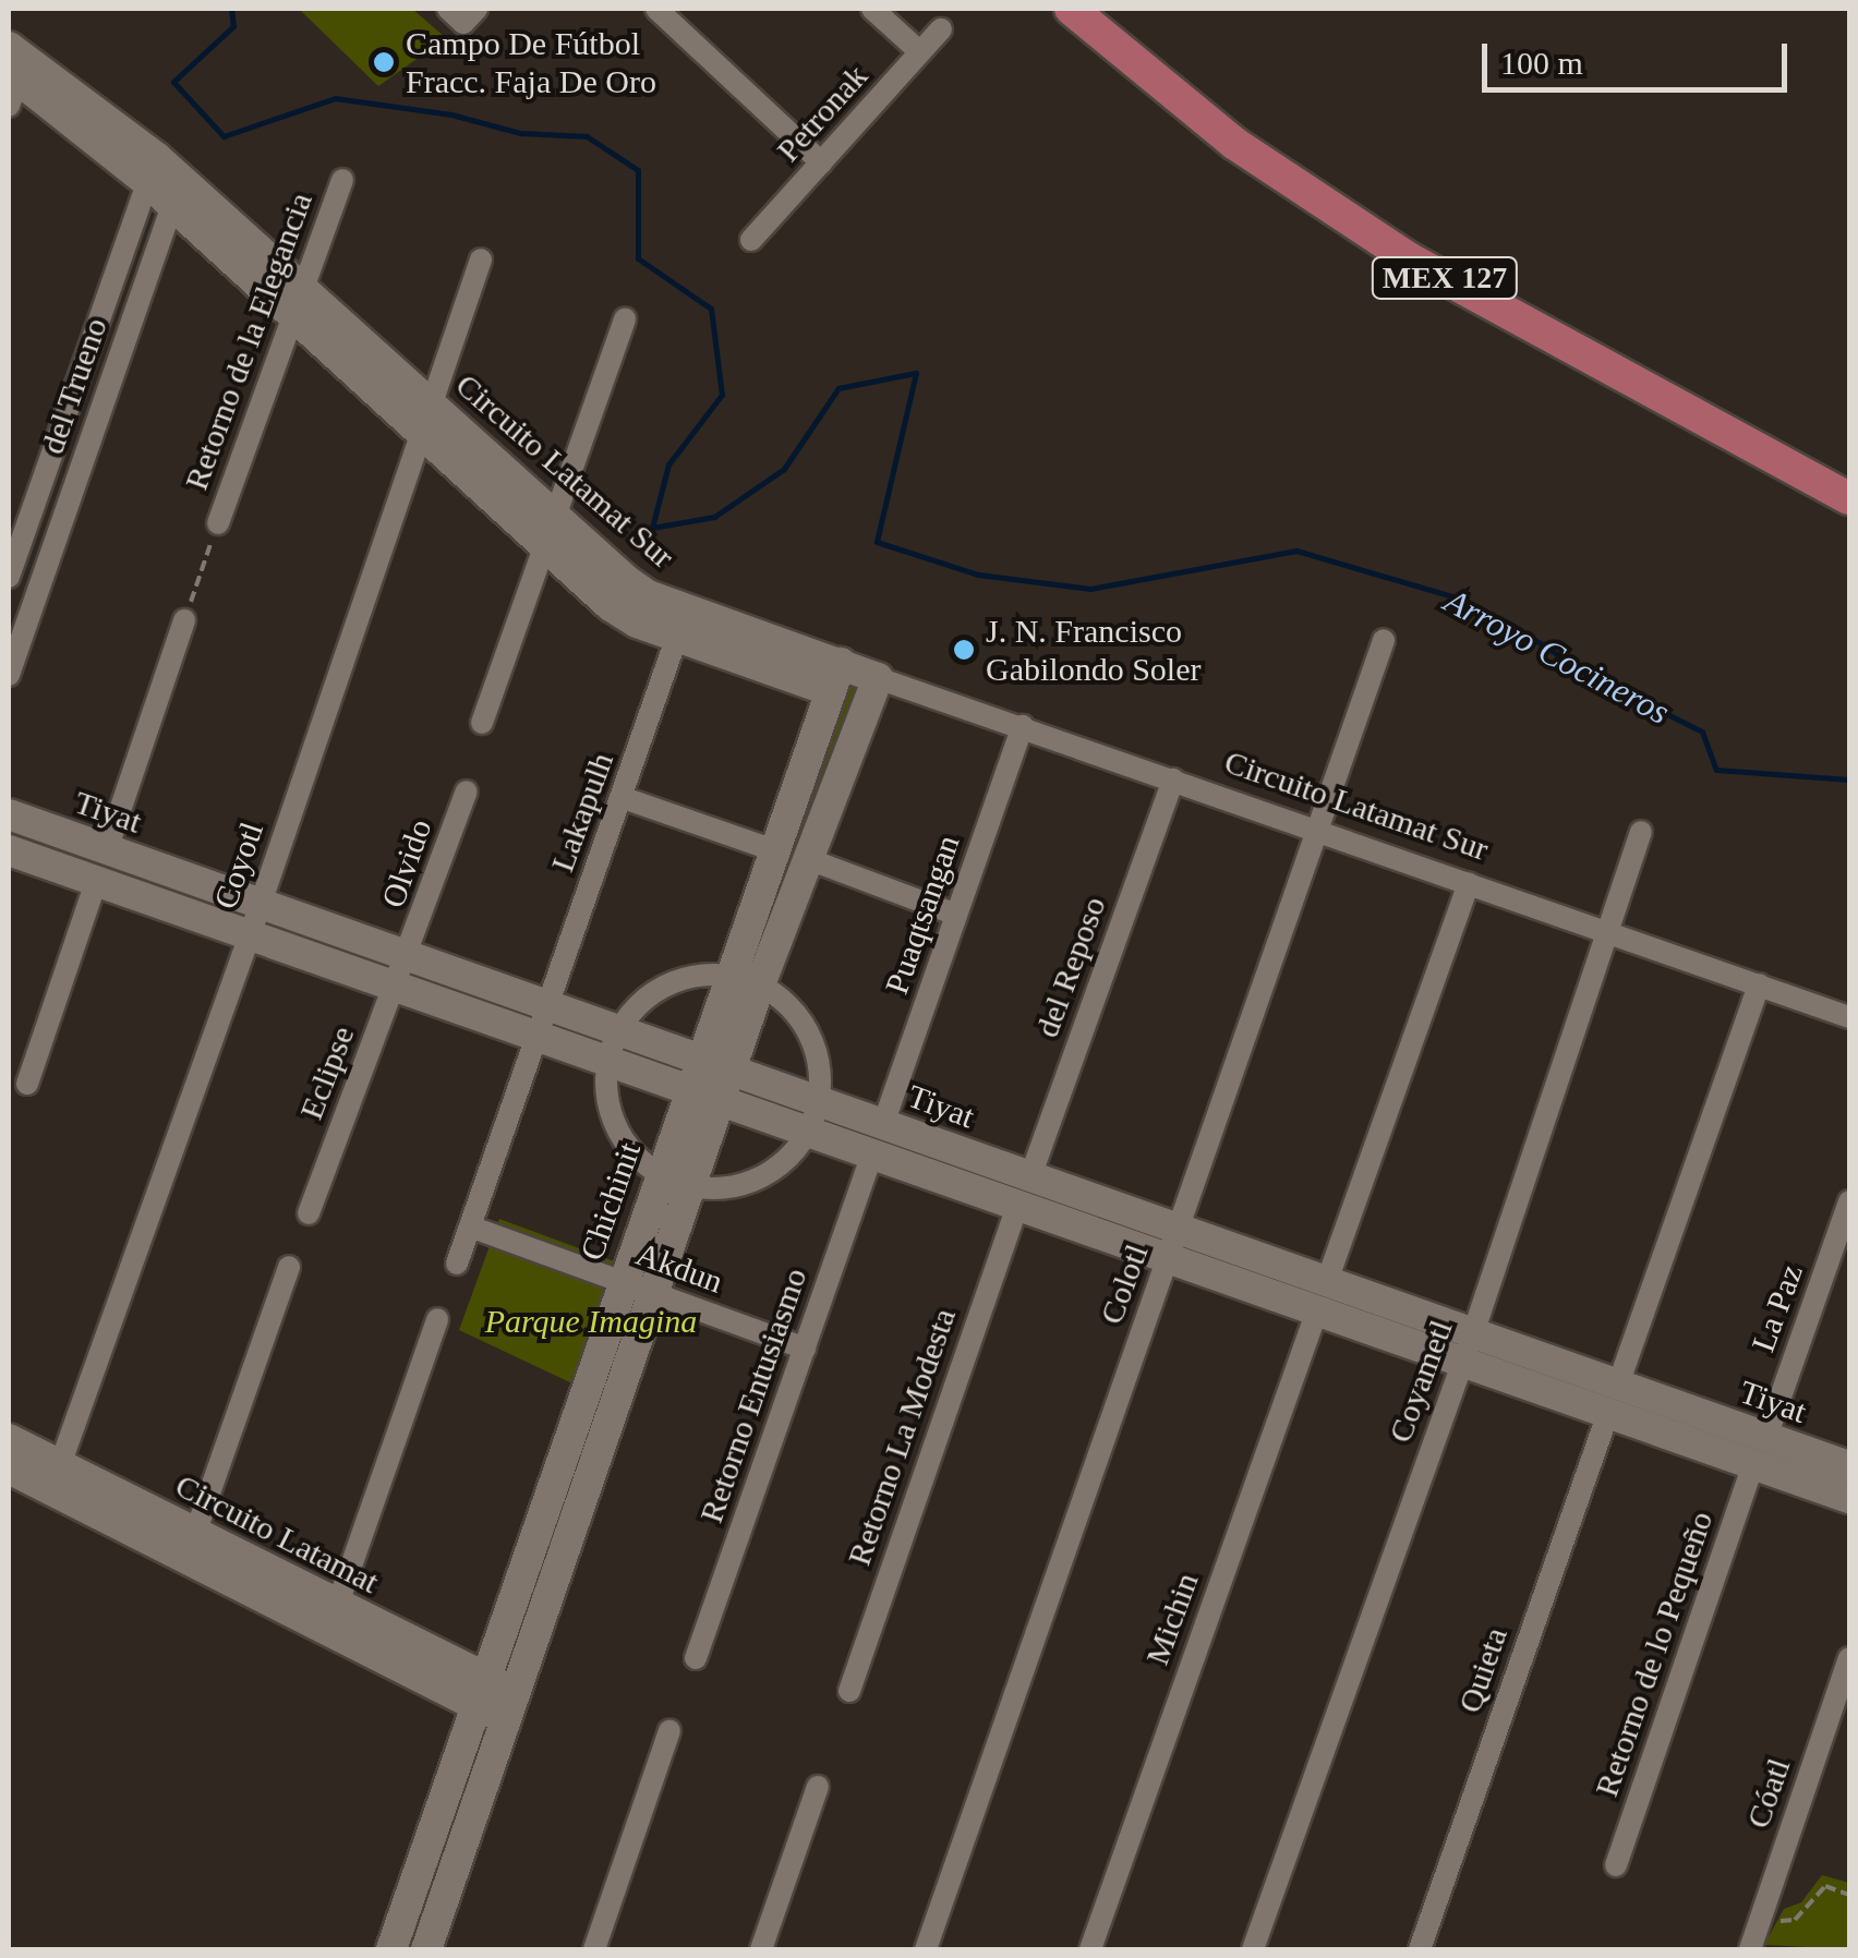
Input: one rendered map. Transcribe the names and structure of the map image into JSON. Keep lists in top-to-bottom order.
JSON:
{
  "streets": {
    "main road": ["MEX 127"],
    "street": [
      "Petronak",
      "Retorno de la Elegancia",
      "del Trueno",
      "Circuito Latamat Sur",
      "Tiyat",
      "Lakapulh",
      "Olvido",
      "Coyotl",
      "Puaqtsangan",
      "del Reposo",
      "Eclipse",
      "Chichinit",
      "Akdun",
      "Colotl",
      "La Paz",
      "Coyametl",
      "Retorno Entusiasmo",
      "Retorno La Modesta",
      "Circuito Latamat",
      "Michin",
      "Retorno de lo Pequeño",
      "Quieta",
      "Cóatl"
    ]
  },
  "crossings": [
    ["Retorno de la Elegancia", "Circuito Latamat Sur"],
    ["del Trueno", "Circuito Latamat Sur"],
    ["Circuito Latamat Sur", "Lakapulh"],
    ["Circuito Latamat Sur", "Coyotl"],
    ["Circuito Latamat Sur", "Puaqtsangan"],
    ["Circuito Latamat Sur", "del Reposo"],
    ["Circuito Latamat Sur", "Chichinit"],
    ["Circuito Latamat Sur", "Colotl"],
    ["Circuito Latamat Sur", "Coyametl"],
    ["Circuito Latamat Sur", "Quieta"],
    ["Tiyat", "Lakapulh"],
    ["Tiyat", "Olvido"],
    ["Tiyat", "Coyotl"],
    ["Tiyat", "Puaqtsangan"],
    ["Tiyat", "del Reposo"],
    ["Tiyat", "Eclipse"],
    ["Tiyat", "Chichinit"],
    ["Tiyat", "Colotl"],
    ["Tiyat", "La Paz"],
    ["Tiyat", "Coyametl"],
    ["Tiyat", "Retorno Entusiasmo"],
    ["Tiyat", "Retorno La Modesta"],
    ["Tiyat", "Michin"],
    ["Tiyat", "Retorno de lo Pequeño"],
    ["Tiyat", "Quieta"],
    ["Lakapulh", "Akdun"],
    ["Olvido", "Eclipse"],
    ["Coyotl", "Circuito Latamat"],
    ["Chichinit", "Akdun"],
    ["Chichinit", "Circuito Latamat"],
    ["Akdun", "Retorno Entusiasmo"],
    ["La Paz", "Retorno de lo Pequeño"]
  ],
  "water": ["Arroyo Cocineros"],
  "parks": ["Parque Imagina"],
  "places": ["Campo De Fútbol Fracc. Faja De Oro", "J. N. Francisco Gabilondo Soler"],
  "scale_bar": "100 m"
}
